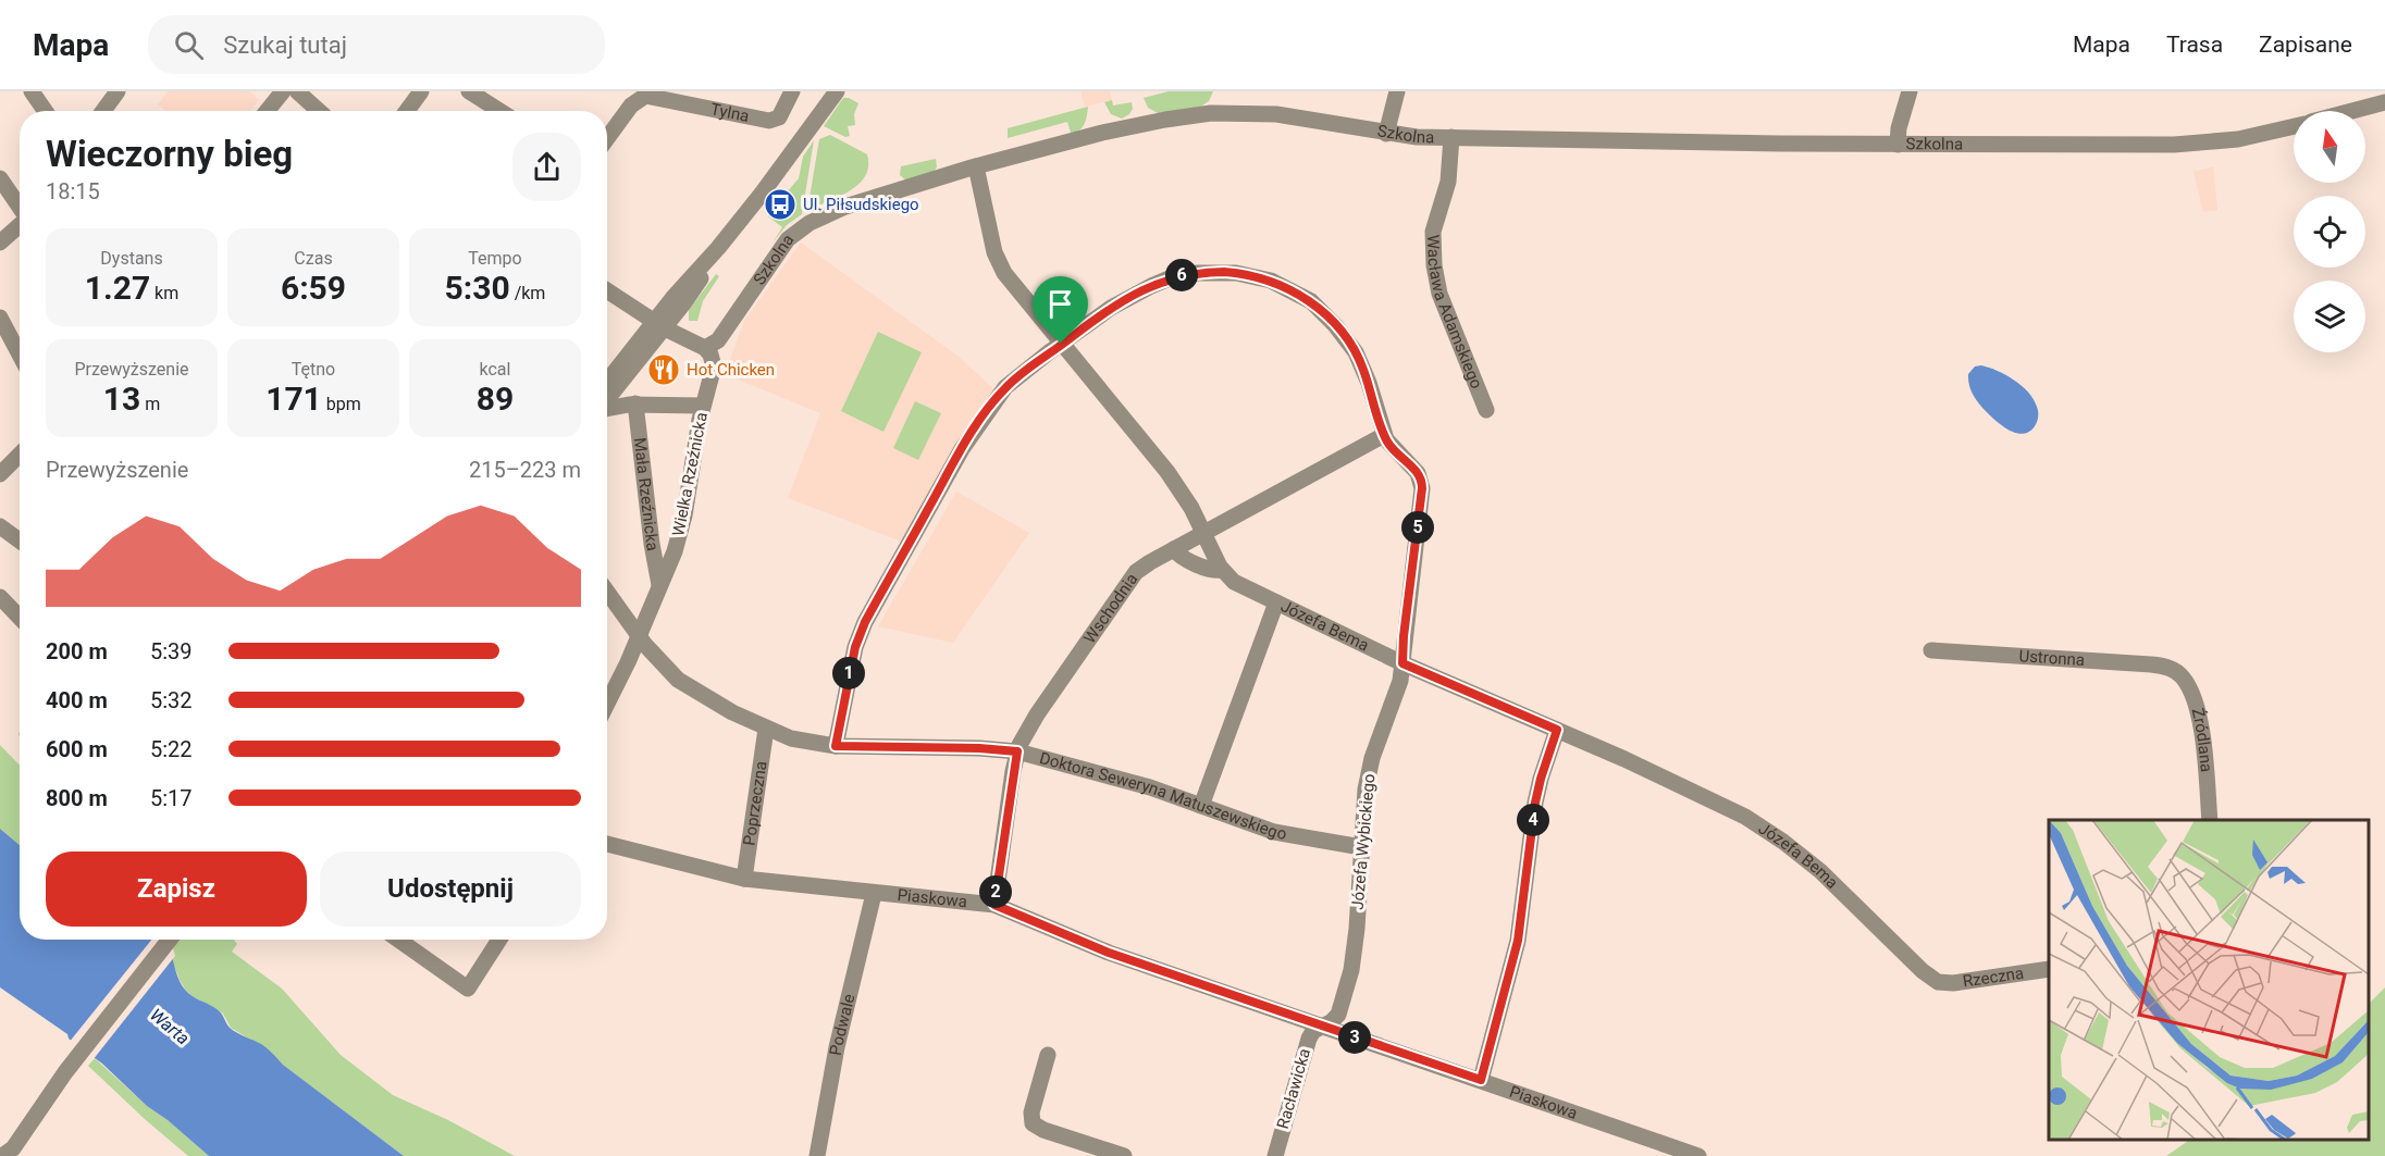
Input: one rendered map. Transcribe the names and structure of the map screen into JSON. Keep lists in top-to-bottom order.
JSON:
{
  "streets": {
    "street": [
      "Tylna",
      "Szkolna",
      "Wacława Adamskiego",
      "Wielka Rzeźnicka",
      "Mała Rzeźnicka",
      "Wschodnia",
      "Józefa Bema",
      "Ustronna",
      "Źródlana",
      "Doktora Seweryna Matuszewskiego",
      "Poprzeczna",
      "Józefa Wybickiego",
      "Piaskowa",
      "Rzeczna",
      "Podwale",
      "Racławicka"
    ]
  },
  "crossings": [
    ["Szkolna", "Wacława Adamskiego"],
    ["Szkolna", "Wielka Rzeźnicka"],
    ["Szkolna", "Józefa Bema"],
    ["Wielka Rzeźnicka", "Mała Rzeźnicka"],
    ["Wielka Rzeźnicka", "Doktora Seweryna Matuszewskiego"],
    ["Wschodnia", "Józefa Bema"],
    ["Wschodnia", "Doktora Seweryna Matuszewskiego"],
    ["Wschodnia", "Józefa Wybickiego"],
    ["Wschodnia", "Piaskowa"],
    ["Józefa Bema", "Józefa Wybickiego"],
    ["Józefa Bema", "Rzeczna"],
    ["Ustronna", "Źródlana"],
    ["Doktora Seweryna Matuszewskiego", "Poprzeczna"],
    ["Doktora Seweryna Matuszewskiego", "Józefa Wybickiego"],
    ["Poprzeczna", "Piaskowa"],
    ["Józefa Wybickiego", "Piaskowa"],
    ["Józefa Wybickiego", "Racławicka"],
    ["Piaskowa", "Podwale"],
    ["Piaskowa", "Racławicka"]
  ],
  "water": ["Warta"],
  "places": {
    "bus stop": ["Ul. Piłsudskiego"],
    "restaurant": ["Hot Chicken"]
  },
  "north": "top",
  "page": {
    "header": "Mapa",
    "search": "Szukaj tutaj",
    "nav": ["Mapa", "Trasa", "Zapisane"],
    "heading": ["Wieczorny bieg", "18:15"],
    "stats": [
      ["Dystans", "1.27 km"],
      ["Czas", "6:59"],
      ["Tempo", "5:30 /km"],
      ["Przewyższenie", "13 m"],
      ["Tętno", "171 bpm"],
      ["kcal", "89"]
    ],
    "pins": [
      "6",
      "5",
      "1",
      "4",
      "2",
      "3"
    ],
    "chart": ["Przewyższenie", "215–223 m"],
    "list": [
      {
        "name": "200 m",
        "note": "5:39"
      },
      {
        "name": "400 m",
        "note": "5:32"
      },
      {
        "name": "600 m",
        "note": "5:22"
      },
      {
        "name": "800 m",
        "note": "5:17"
      }
    ],
    "buttons": ["Zapisz", "Udostępnij"]
  }
}
